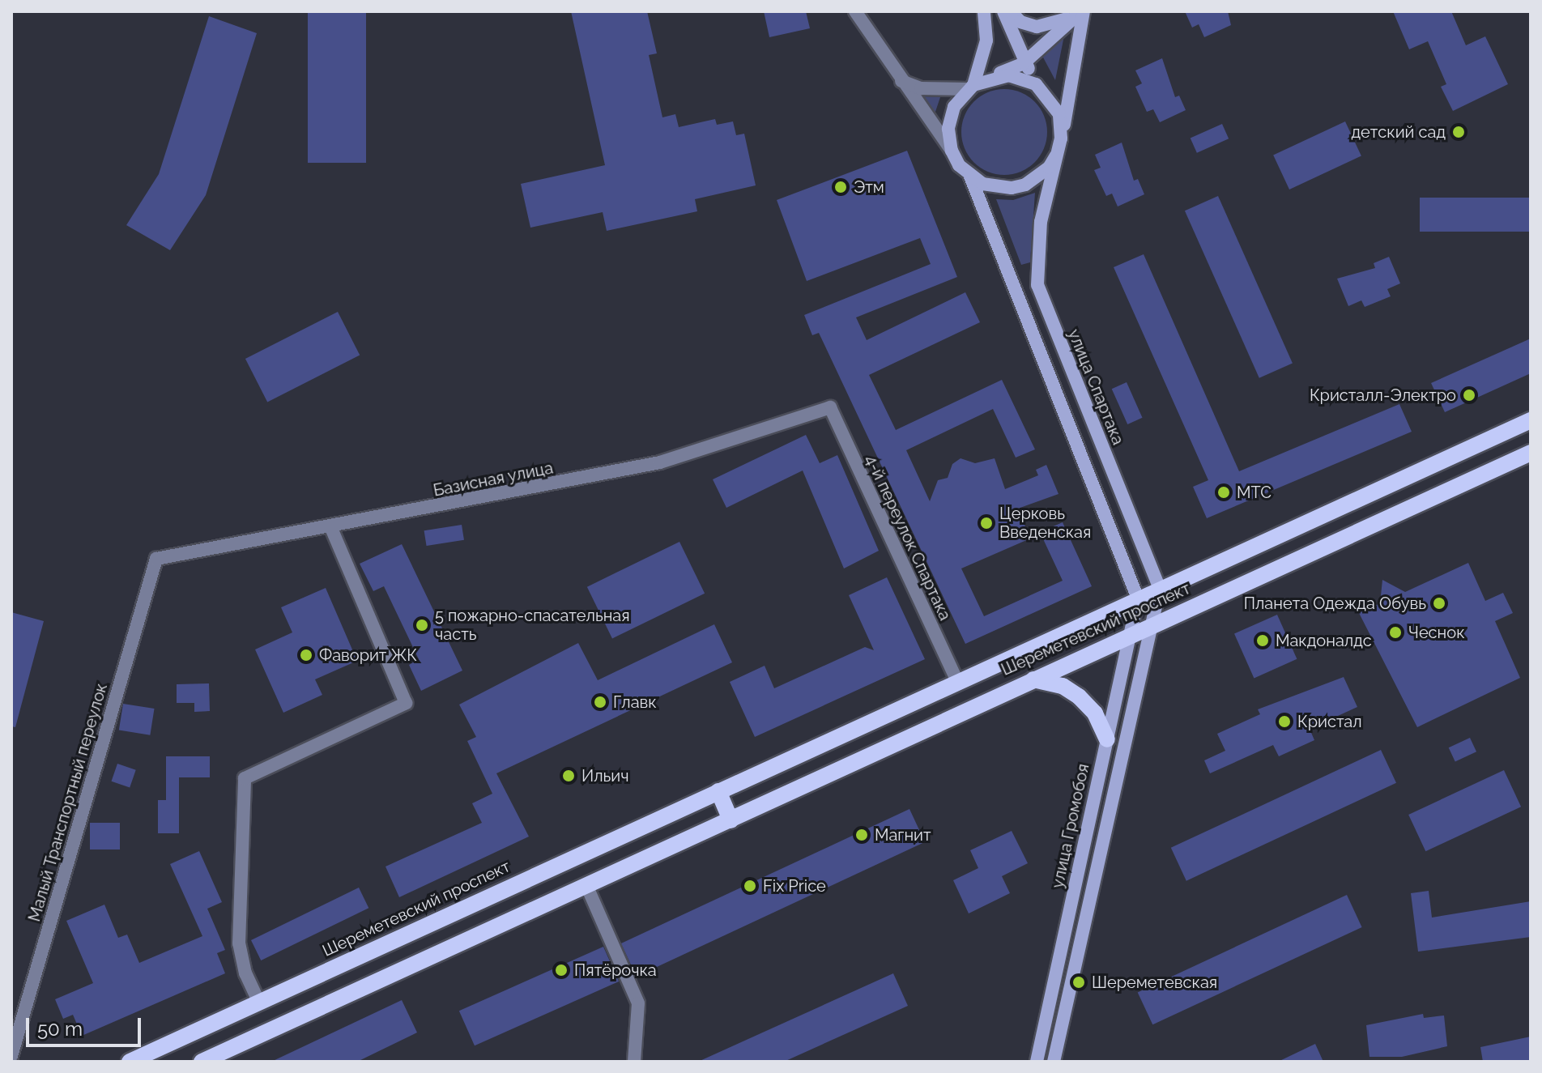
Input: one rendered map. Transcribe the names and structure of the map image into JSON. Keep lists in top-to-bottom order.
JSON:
{
  "streets": {
    "main road": ["улица Спартака", "Шереметевский проспект", "улица Громобоя"],
    "street": ["Базисная улица", "4-й переулок Спартака", "Малый Транспортный переулок"]
  },
  "crossings": [
    ["улица Спартака", "Шереметевский проспект"],
    ["Базисная улица", "4-й переулок Спартака"],
    ["Базисная улица", "Малый Транспортный переулок"],
    ["4-й переулок Спартака", "Шереметевский проспект"],
    ["Шереметевский проспект", "улица Громобоя"]
  ],
  "places": [
    "детский сад",
    "Этм",
    "Кристалл-Электро",
    "МТС",
    "Церковь Введенская",
    "Планета Одежда Обувь",
    "5 пожарно-спасательная часть",
    "Чеснок",
    "Макдоналдс",
    "Фаворит ЖК",
    "Главк",
    "Кристал",
    "Ильич",
    "Магнит",
    "Fix Price",
    "Пятёрочка",
    "Шереметевская"
  ],
  "scale_bar": "50 m"
}
